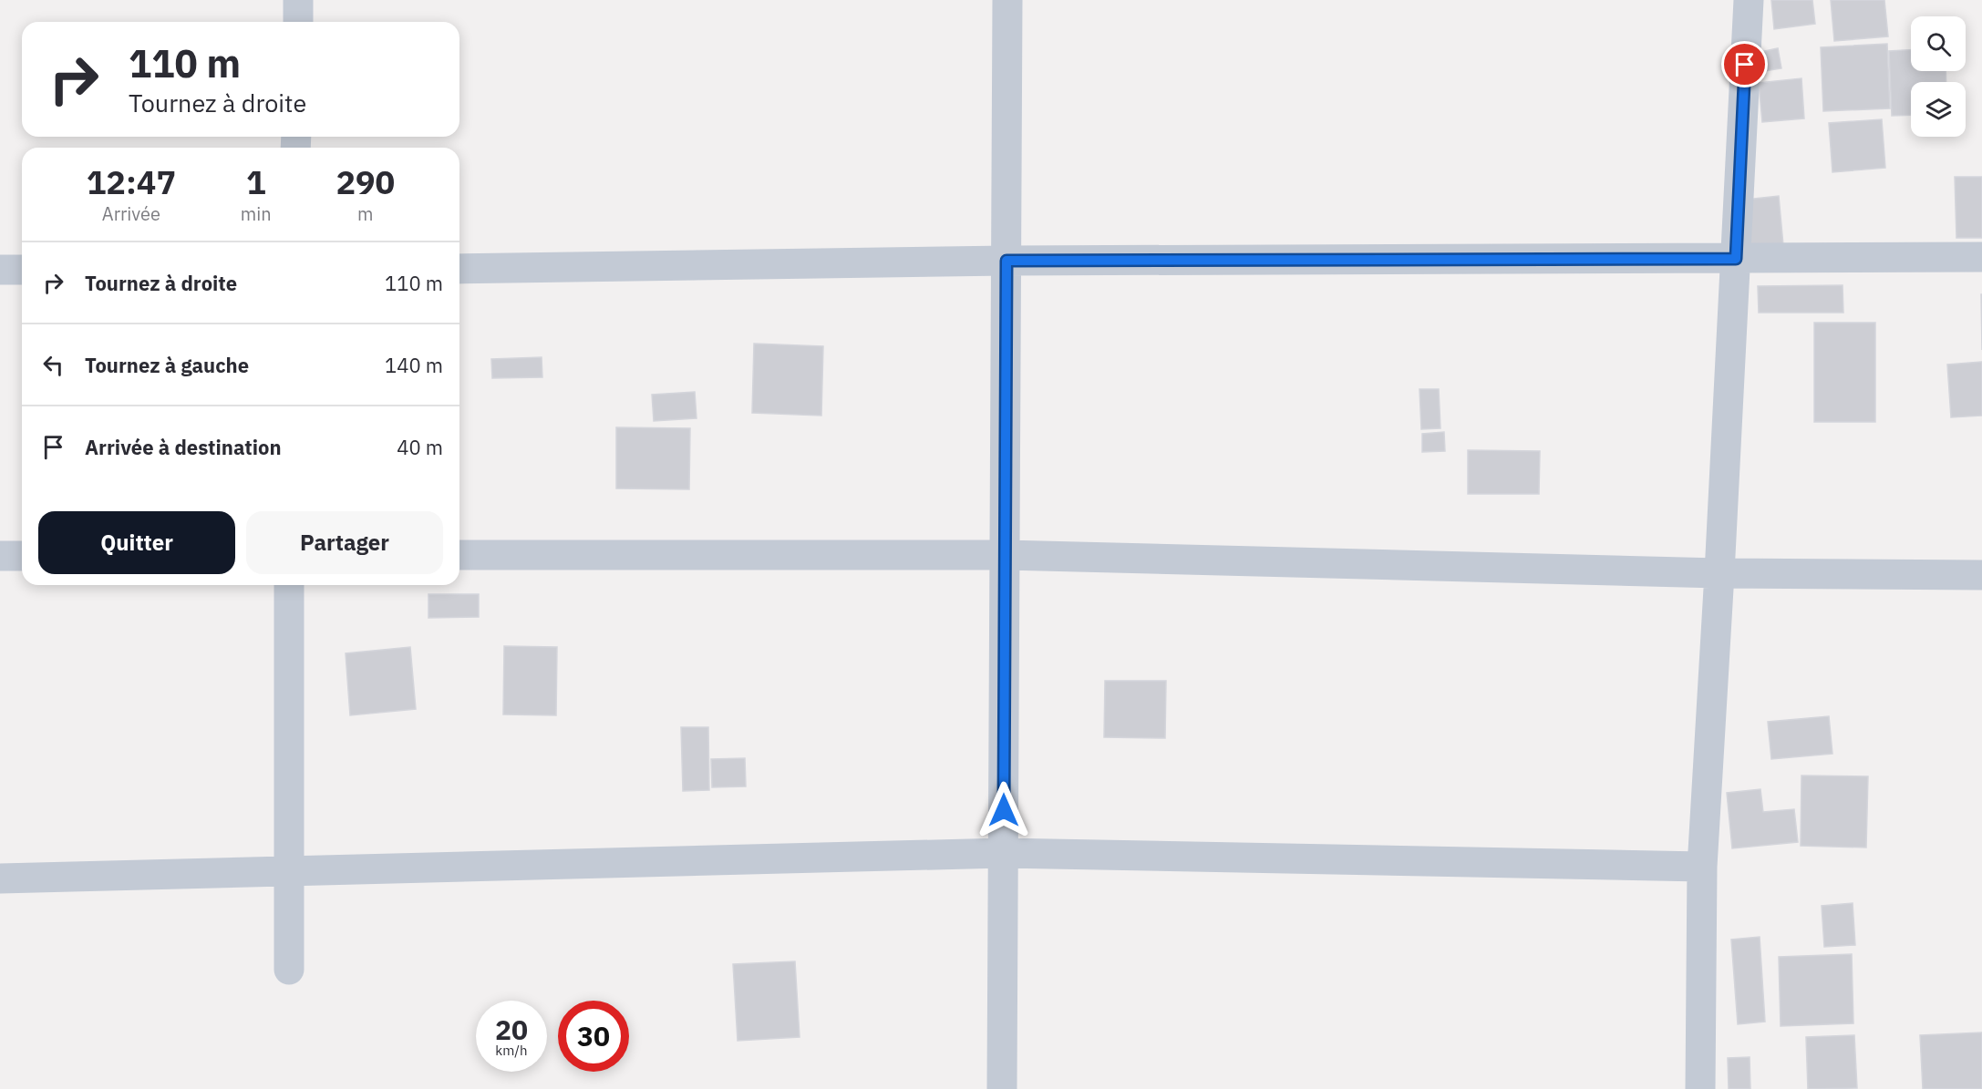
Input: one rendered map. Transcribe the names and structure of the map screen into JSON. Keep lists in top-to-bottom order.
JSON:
{
  "page": {
    "turn": ["110 m", "Tournez à droite"],
    "eta": [
      "12:47",
      "Arrivée",
      "1",
      "min",
      "290",
      "m"
    ],
    "list": [
      {
        "name": "Tournez à droite",
        "value": "110 m"
      },
      {
        "name": "Tournez à gauche",
        "value": "140 m"
      },
      {
        "name": "Arrivée à destination",
        "value": "40 m"
      }
    ],
    "buttons": ["Quitter", "Partager"],
    "speed": "20 km/h",
    "limit": "30"
  }
}
